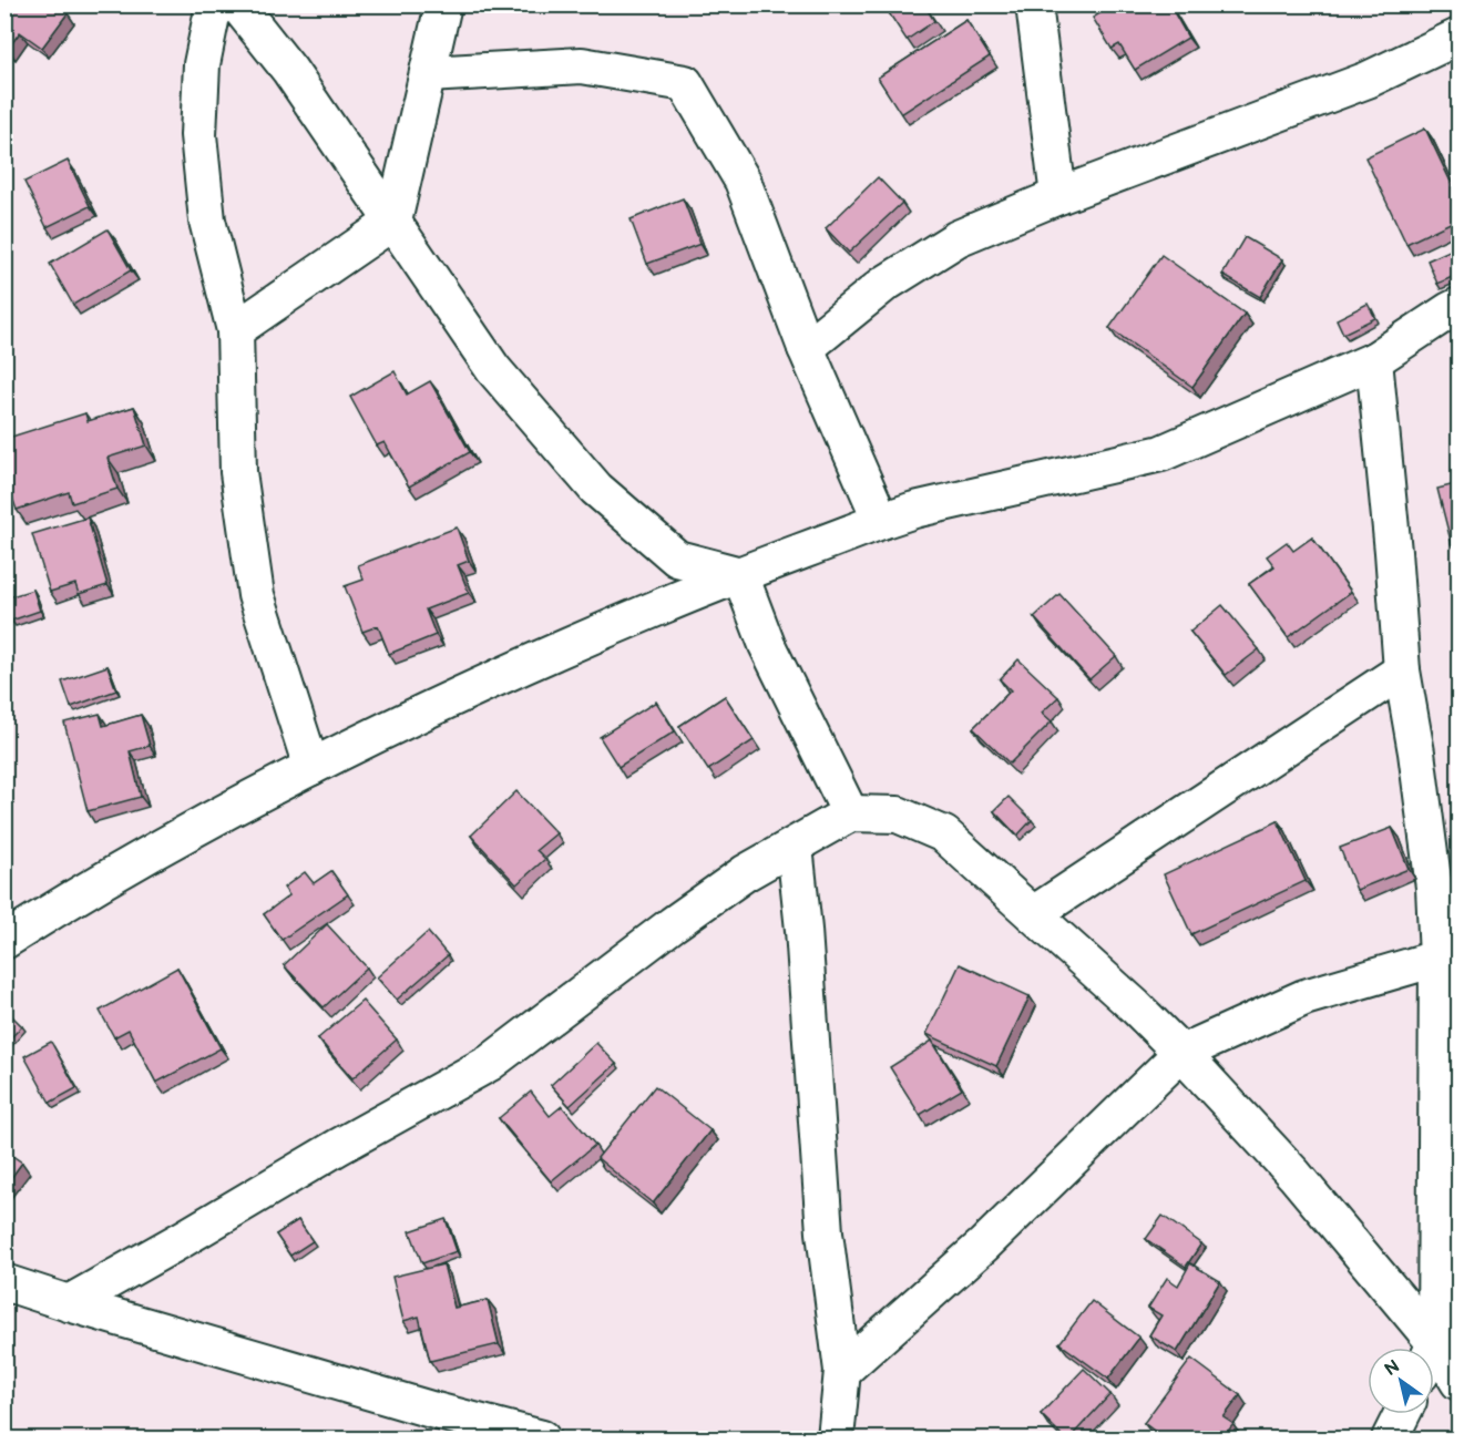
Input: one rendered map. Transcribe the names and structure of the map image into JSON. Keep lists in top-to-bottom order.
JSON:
{
  "north": "top left"
}
